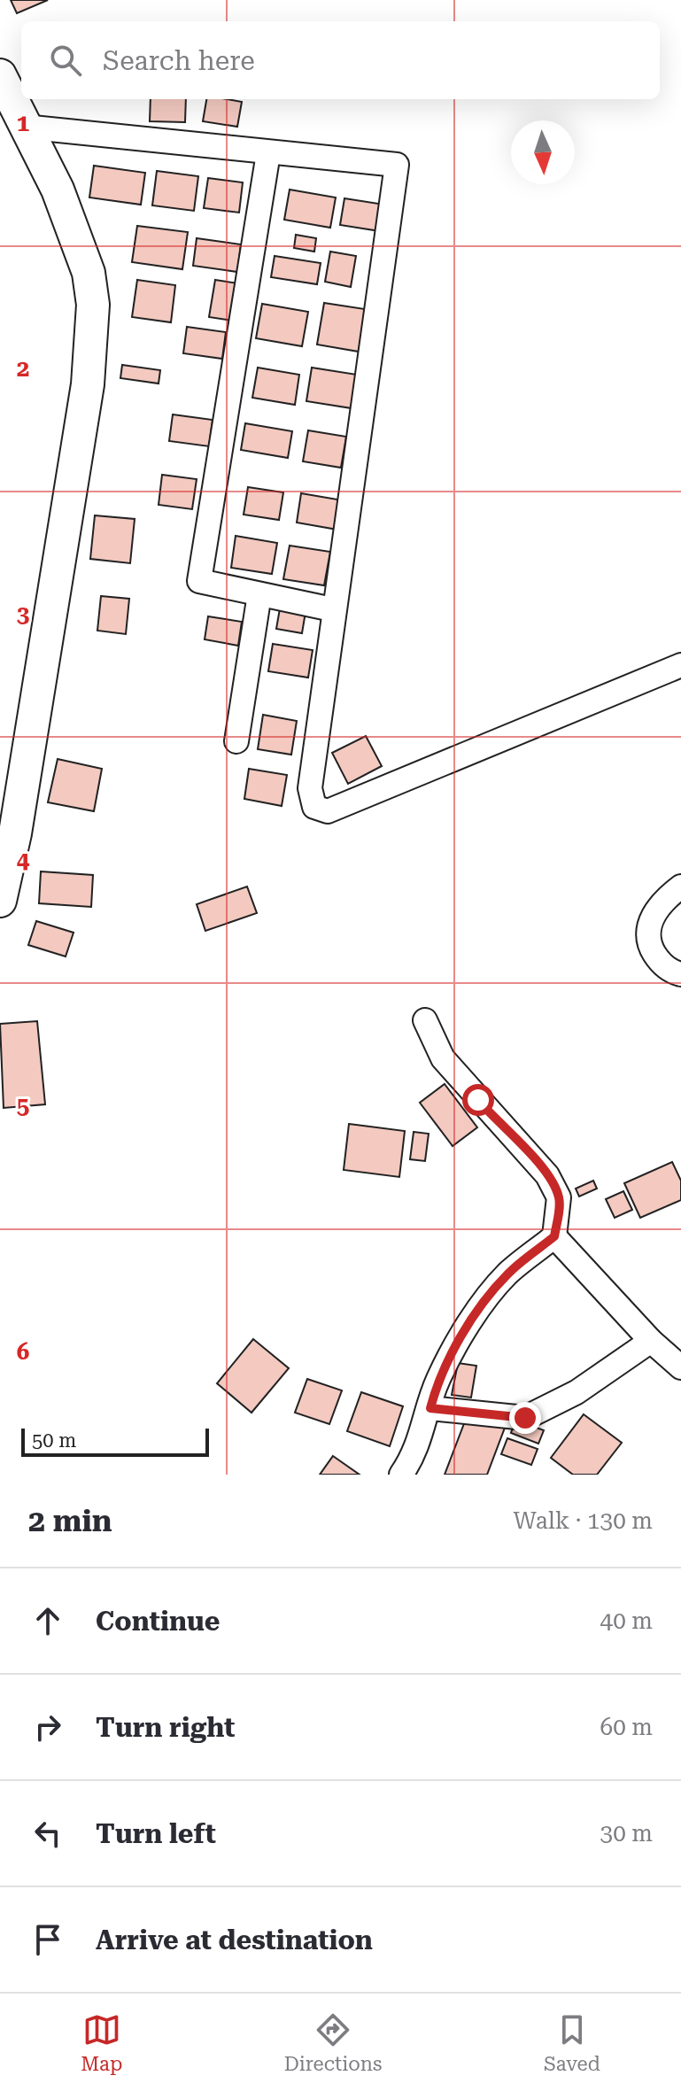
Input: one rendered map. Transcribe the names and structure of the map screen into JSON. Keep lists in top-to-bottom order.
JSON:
{
  "scale_bar": "50 m",
  "north": "bottom",
  "page": {
    "search": "Search here",
    "scale": "50 m",
    "heading": ["2 min", "Walk · 130 m"],
    "list": [
      ["Continue", "40 m"],
      ["Turn right", "60 m"],
      ["Turn left", "30 m"],
      "Arrive at destination"
    ],
    "nav": ["Map", "Directions", "Saved"]
  },
  "grid": {
    "rows": [
      "1",
      "2",
      "3",
      "4",
      "5",
      "6"
    ]
  }
}
